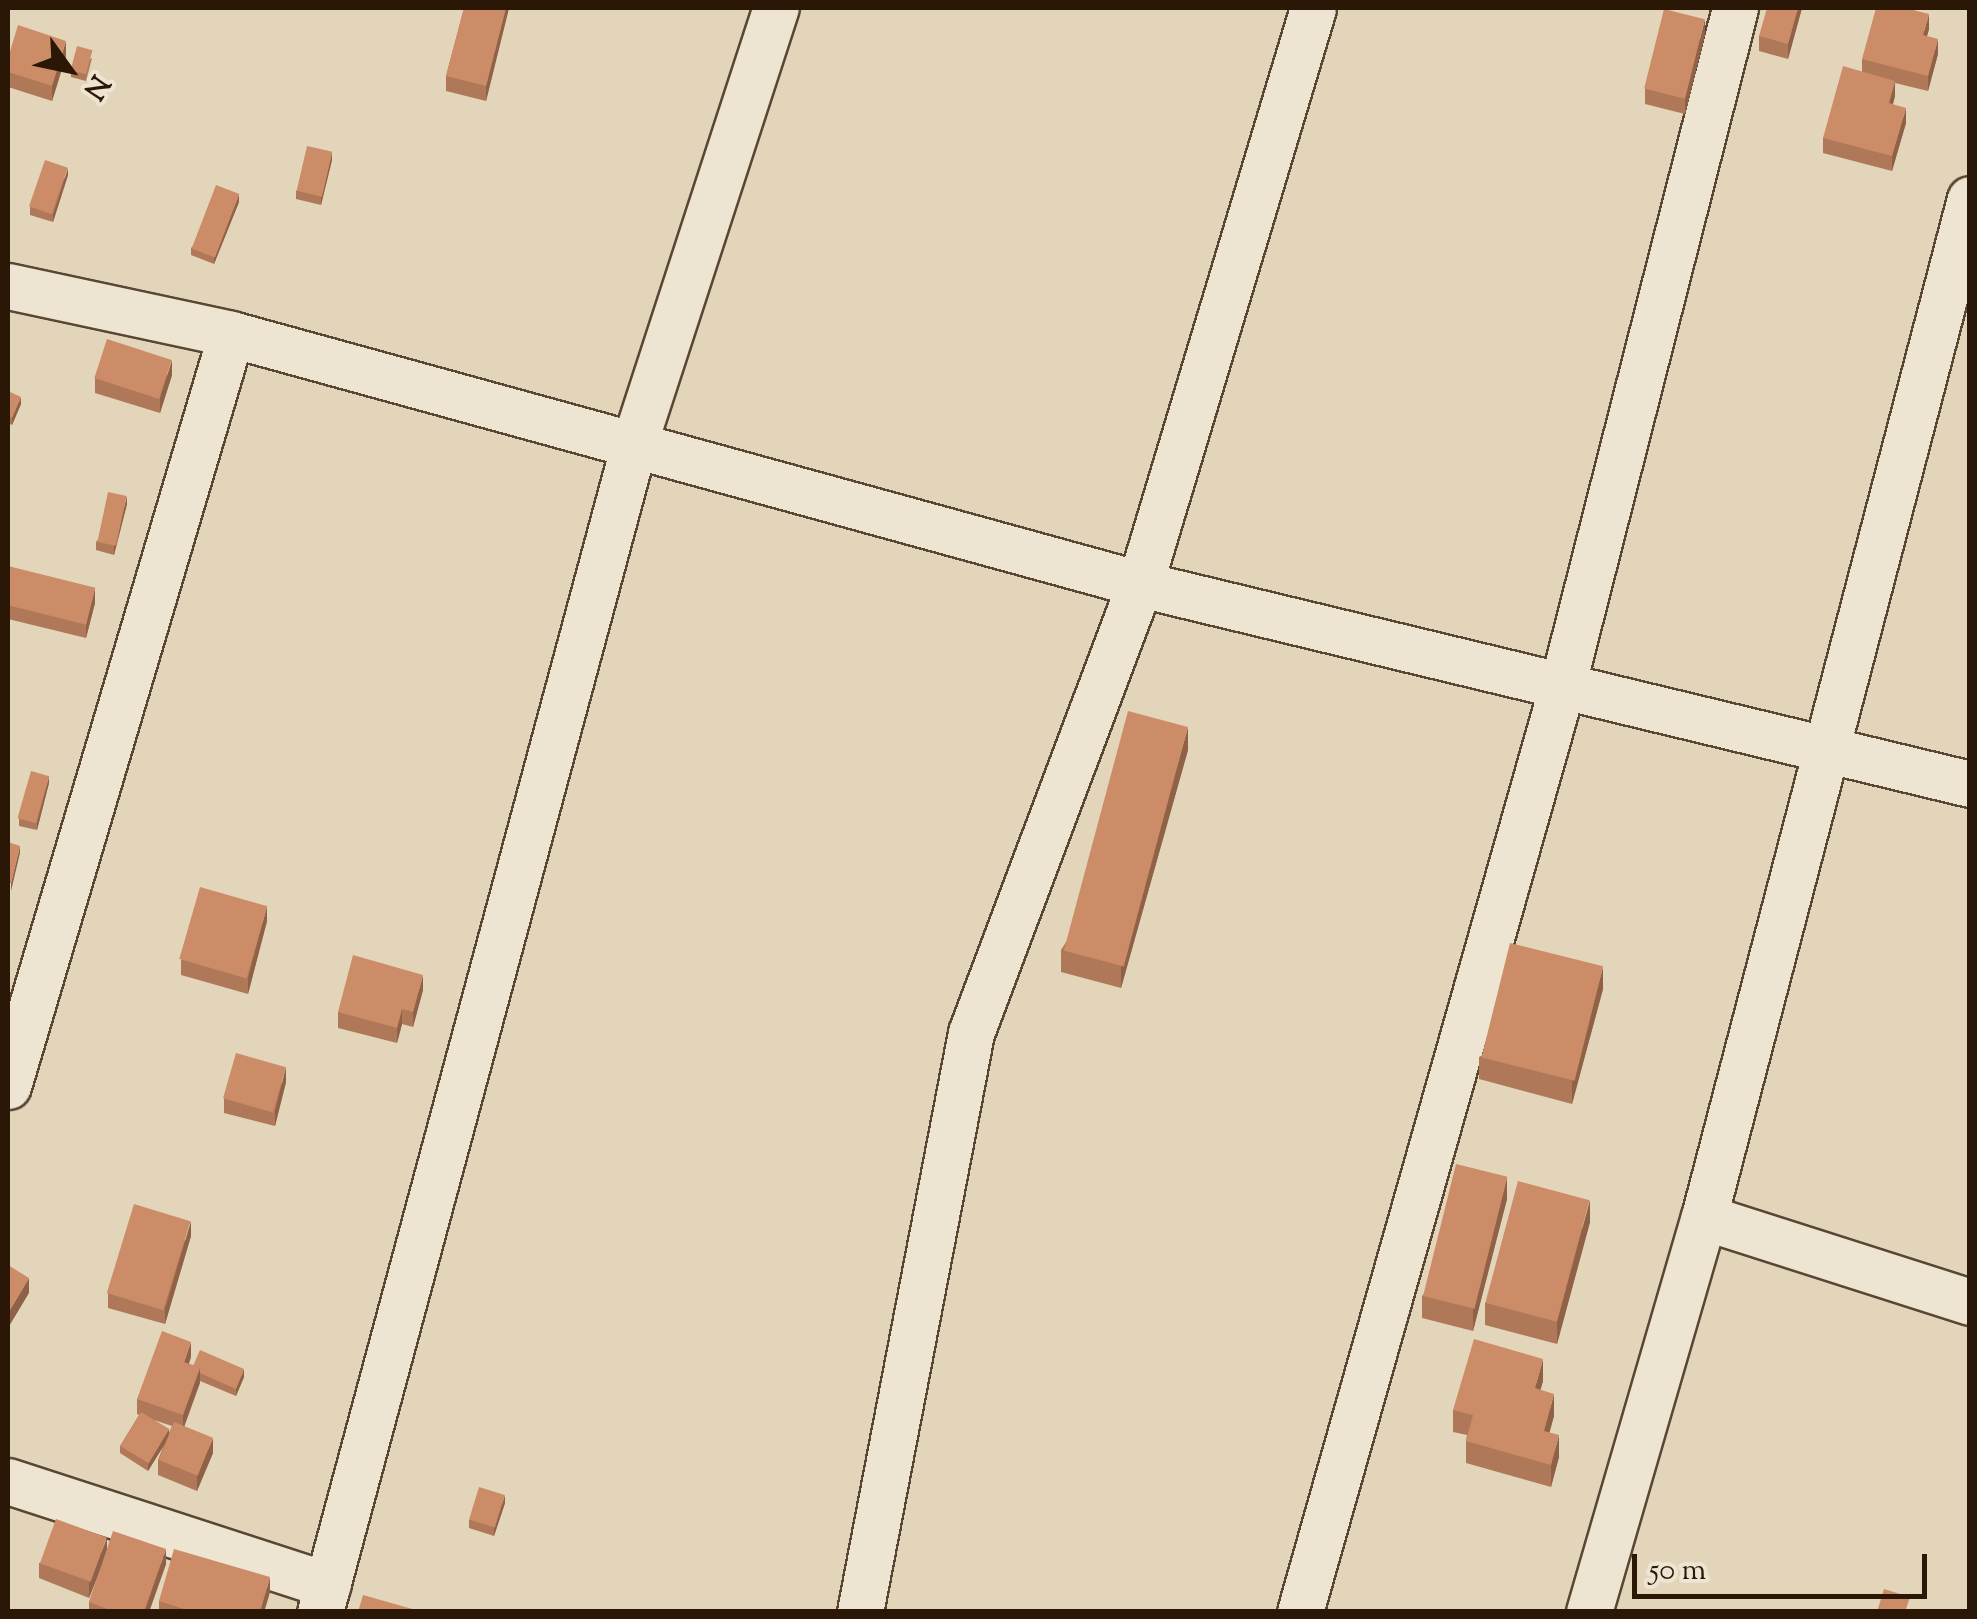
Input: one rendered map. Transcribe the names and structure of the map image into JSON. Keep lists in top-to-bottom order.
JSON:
{
  "scale_bar": "50 m",
  "north": "bottom right"
}
